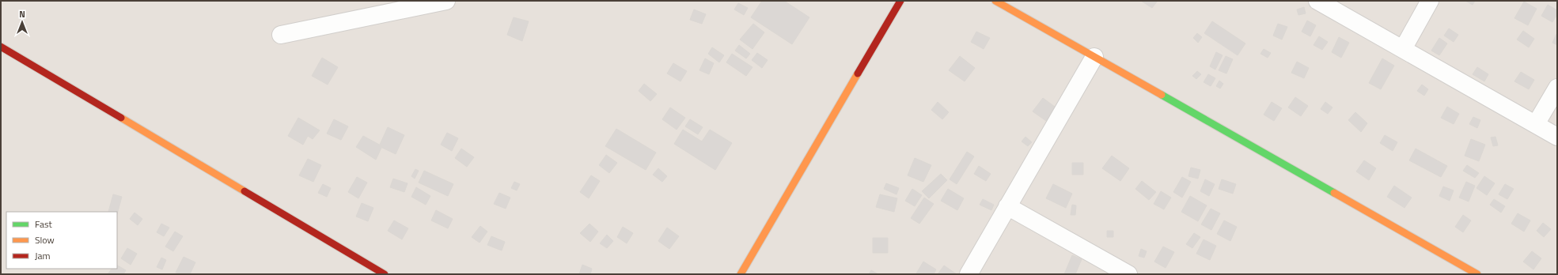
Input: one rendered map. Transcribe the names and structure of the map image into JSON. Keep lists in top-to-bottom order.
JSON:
{
  "legend": ["Fast", "Slow", "Jam"],
  "north": "top"
}
